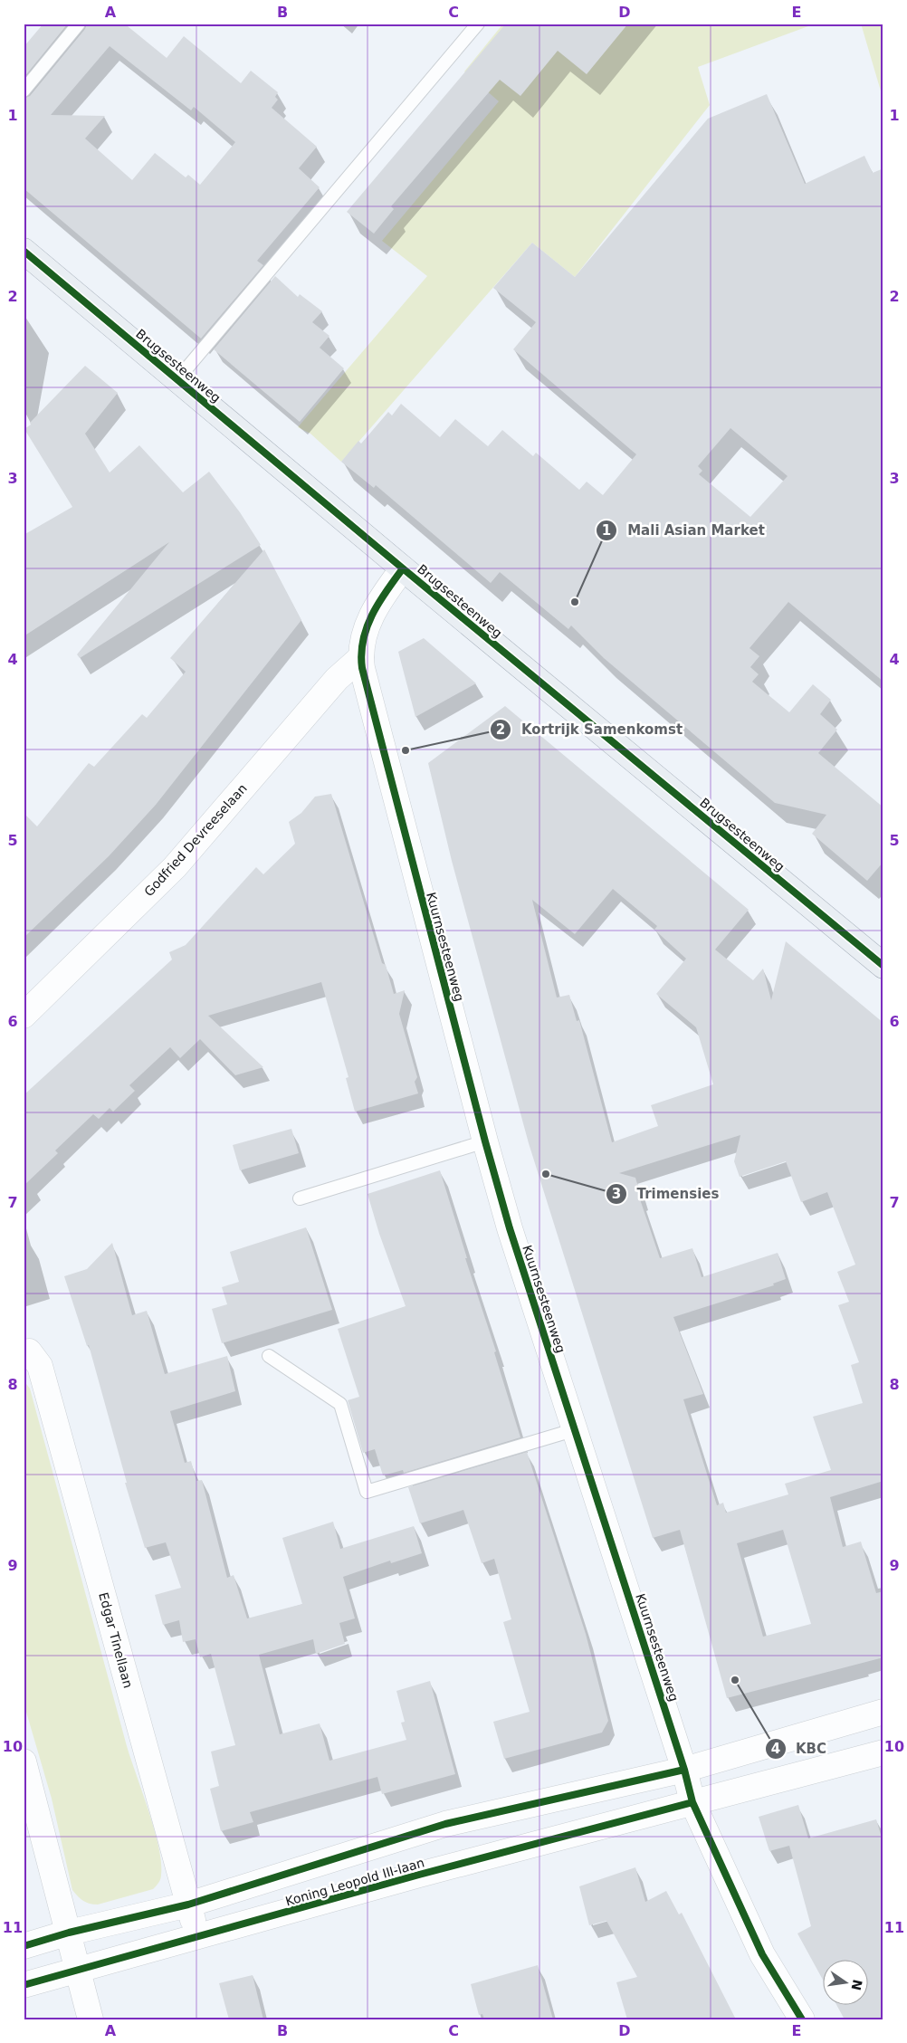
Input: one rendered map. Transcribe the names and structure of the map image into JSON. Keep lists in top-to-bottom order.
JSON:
{
  "streets": {
    "main road": ["Brugsesteenweg"],
    "street": [
      "Godfried Devreeselaan",
      "Kuurnsesteenweg",
      "Edgar Tinellaan",
      "Koning Leopold III-laan"
    ]
  },
  "crossings": [
    ["Brugsesteenweg", "Kuurnsesteenweg"],
    ["Godfried Devreeselaan", "Kuurnsesteenweg"],
    ["Kuurnsesteenweg", "Koning Leopold III-laan"],
    ["Edgar Tinellaan", "Koning Leopold III-laan"]
  ],
  "places": [
    "Mali Asian Market",
    "Kortrijk Samenkomst",
    "Trimensies",
    "KBC"
  ],
  "north": "right",
  "grid": {
    "columns": [
      "A",
      "B",
      "C",
      "D",
      "E"
    ],
    "rows": [
      "1",
      "2",
      "3",
      "4",
      "5",
      "6",
      "7",
      "8",
      "9",
      "10",
      "11"
    ]
  }
}
